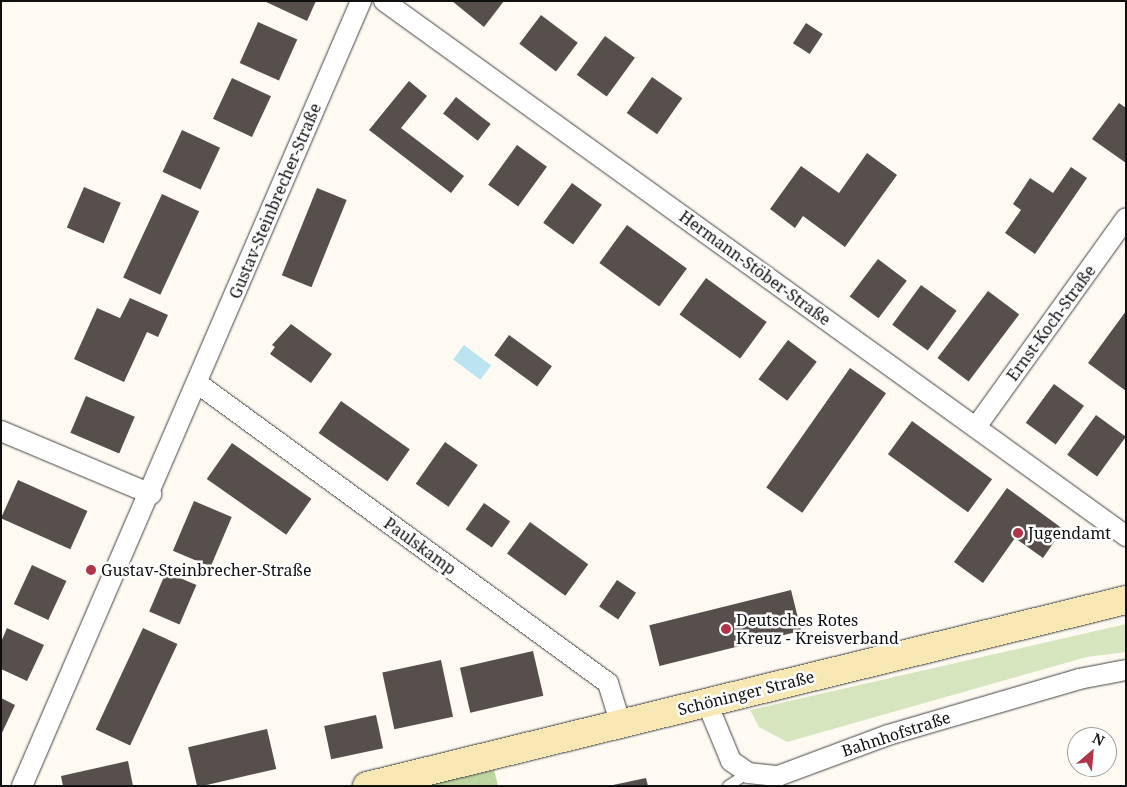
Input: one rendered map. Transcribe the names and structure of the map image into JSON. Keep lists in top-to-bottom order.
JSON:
{
  "streets": {
    "main road": ["Schöninger Straße"],
    "street": [
      "Gustav-Steinbrecher-Straße",
      "Hermann-Stöber-Straße",
      "Ernst-Koch-Straße",
      "Paulskamp",
      "Bahnhofstraße"
    ]
  },
  "crossings": [
    ["Gustav-Steinbrecher-Straße", "Paulskamp"],
    ["Hermann-Stöber-Straße", "Ernst-Koch-Straße"],
    ["Paulskamp", "Schöninger Straße"]
  ],
  "places": ["Jugendamt", "Gustav-Steinbrecher-Straße", "Deutsches Rotes Kreuz - Kreisverband"],
  "north": "top right"
}
